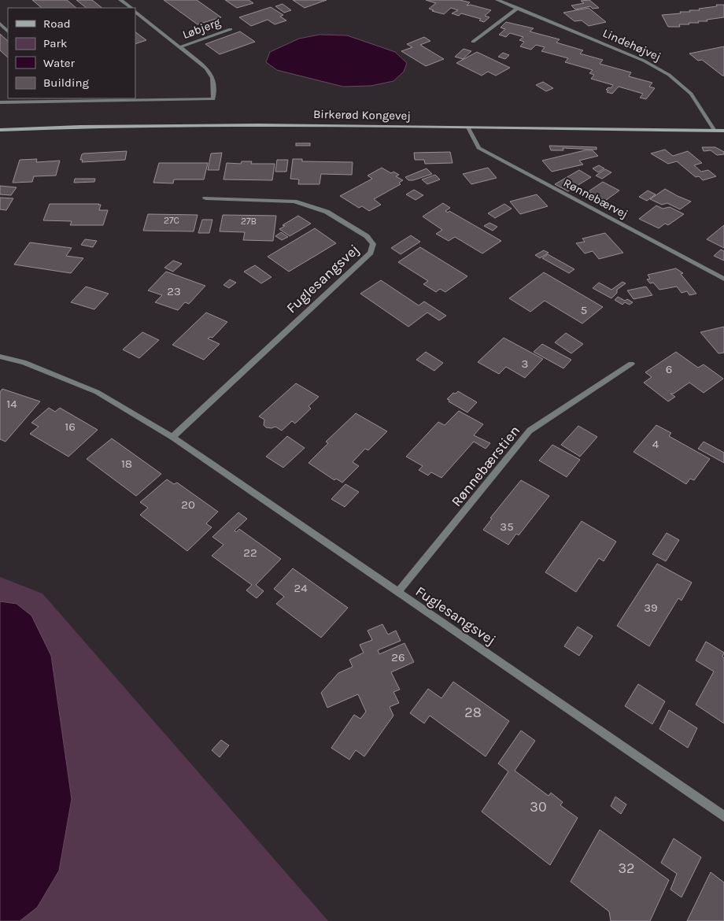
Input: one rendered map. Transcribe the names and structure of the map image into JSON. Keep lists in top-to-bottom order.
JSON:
{
  "streets": {
    "main road": ["Birkerød Kongevej"],
    "street": [
      "Løbjerg",
      "Lindehøjvej",
      "Rønnebærvej",
      "Fuglesangsvej",
      "Rønnebærstien"
    ]
  },
  "crossings": [
    ["Lindehøjvej", "Birkerød Kongevej"],
    ["Birkerød Kongevej", "Rønnebærvej"],
    ["Fuglesangsvej", "Rønnebærstien"]
  ],
  "house_numbers": [
    "27C",
    "27B",
    "23",
    "5",
    "3",
    "6",
    "14",
    "16",
    "4",
    "18",
    "20",
    "35",
    "22",
    "24",
    "39",
    "26",
    "28",
    "30",
    "32"
  ],
  "legend": [
    "Road",
    "Park",
    "Water",
    "Building"
  ]
}
